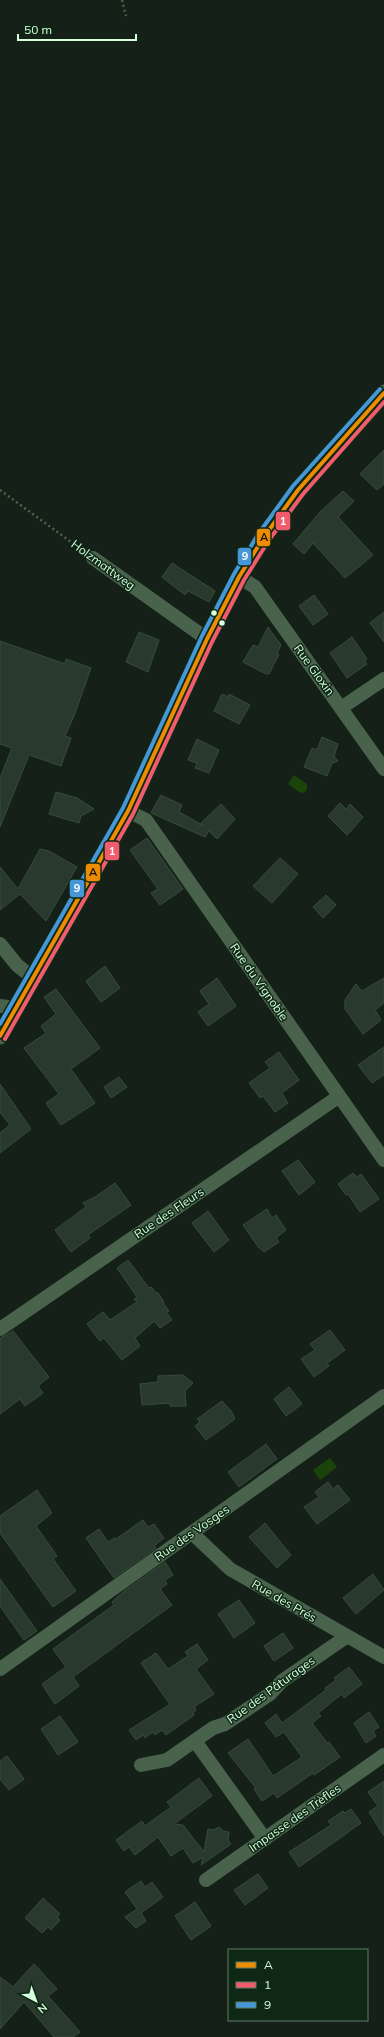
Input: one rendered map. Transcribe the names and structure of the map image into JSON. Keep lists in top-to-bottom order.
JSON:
{
  "streets": {
    "street": [
      "Holzmattweg",
      "Rue Gloxin",
      "Rue du Vignoble",
      "Rue des Fleurs",
      "Rue des Vosges",
      "Rue des Prés",
      "Rue des Pâturages",
      "Impasse des Trèfles"
    ]
  },
  "crossings": [
    ["Rue du Vignoble", "Rue des Fleurs"],
    ["Rue des Vosges", "Rue des Prés"],
    ["Rue des Prés", "Rue des Pâturages"]
  ],
  "lines": ["transit line 9", "transit line A", "transit line 1"],
  "legend": ["A", "1", "9"],
  "scale_bar": "50 m",
  "north": "bottom right"
}
